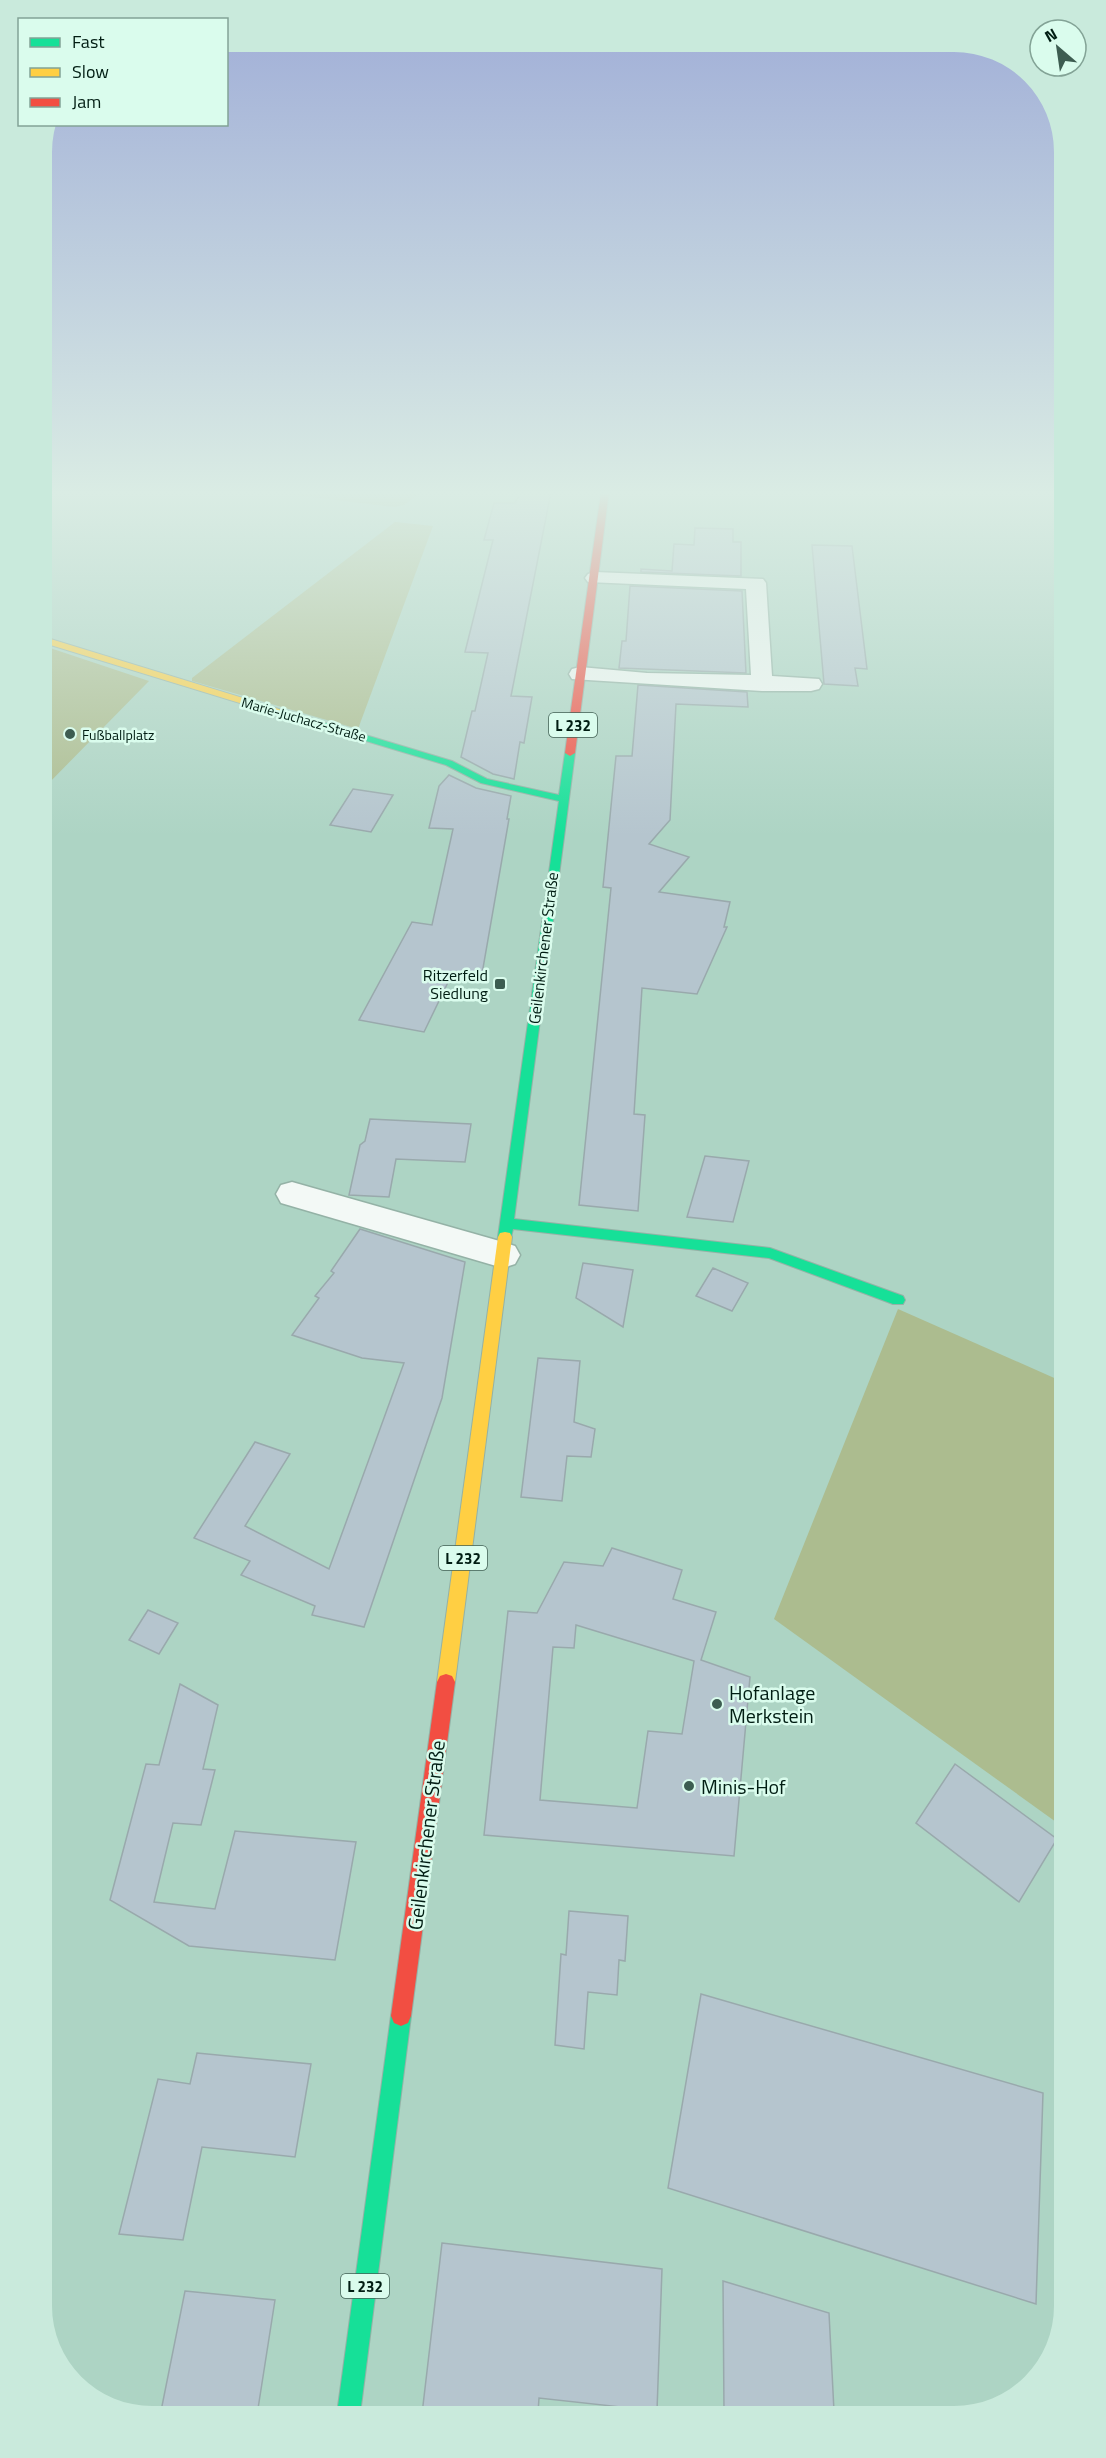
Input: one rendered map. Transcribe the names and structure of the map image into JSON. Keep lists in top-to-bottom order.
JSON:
{
  "streets": {
    "main road": ["Marie-Juchacz-Straße", "L 232", "Geilenkirchener Straße"]
  },
  "crossings": [
    ["Marie-Juchacz-Straße", "Geilenkirchener Straße"]
  ],
  "places": {
    "other": ["Fußballplatz", "Hofanlage Merkstein", "Minis-Hof"],
    "transit": ["Ritzerfeld Siedlung"]
  },
  "legend": ["Fast", "Slow", "Jam"],
  "north": "top left"
}
